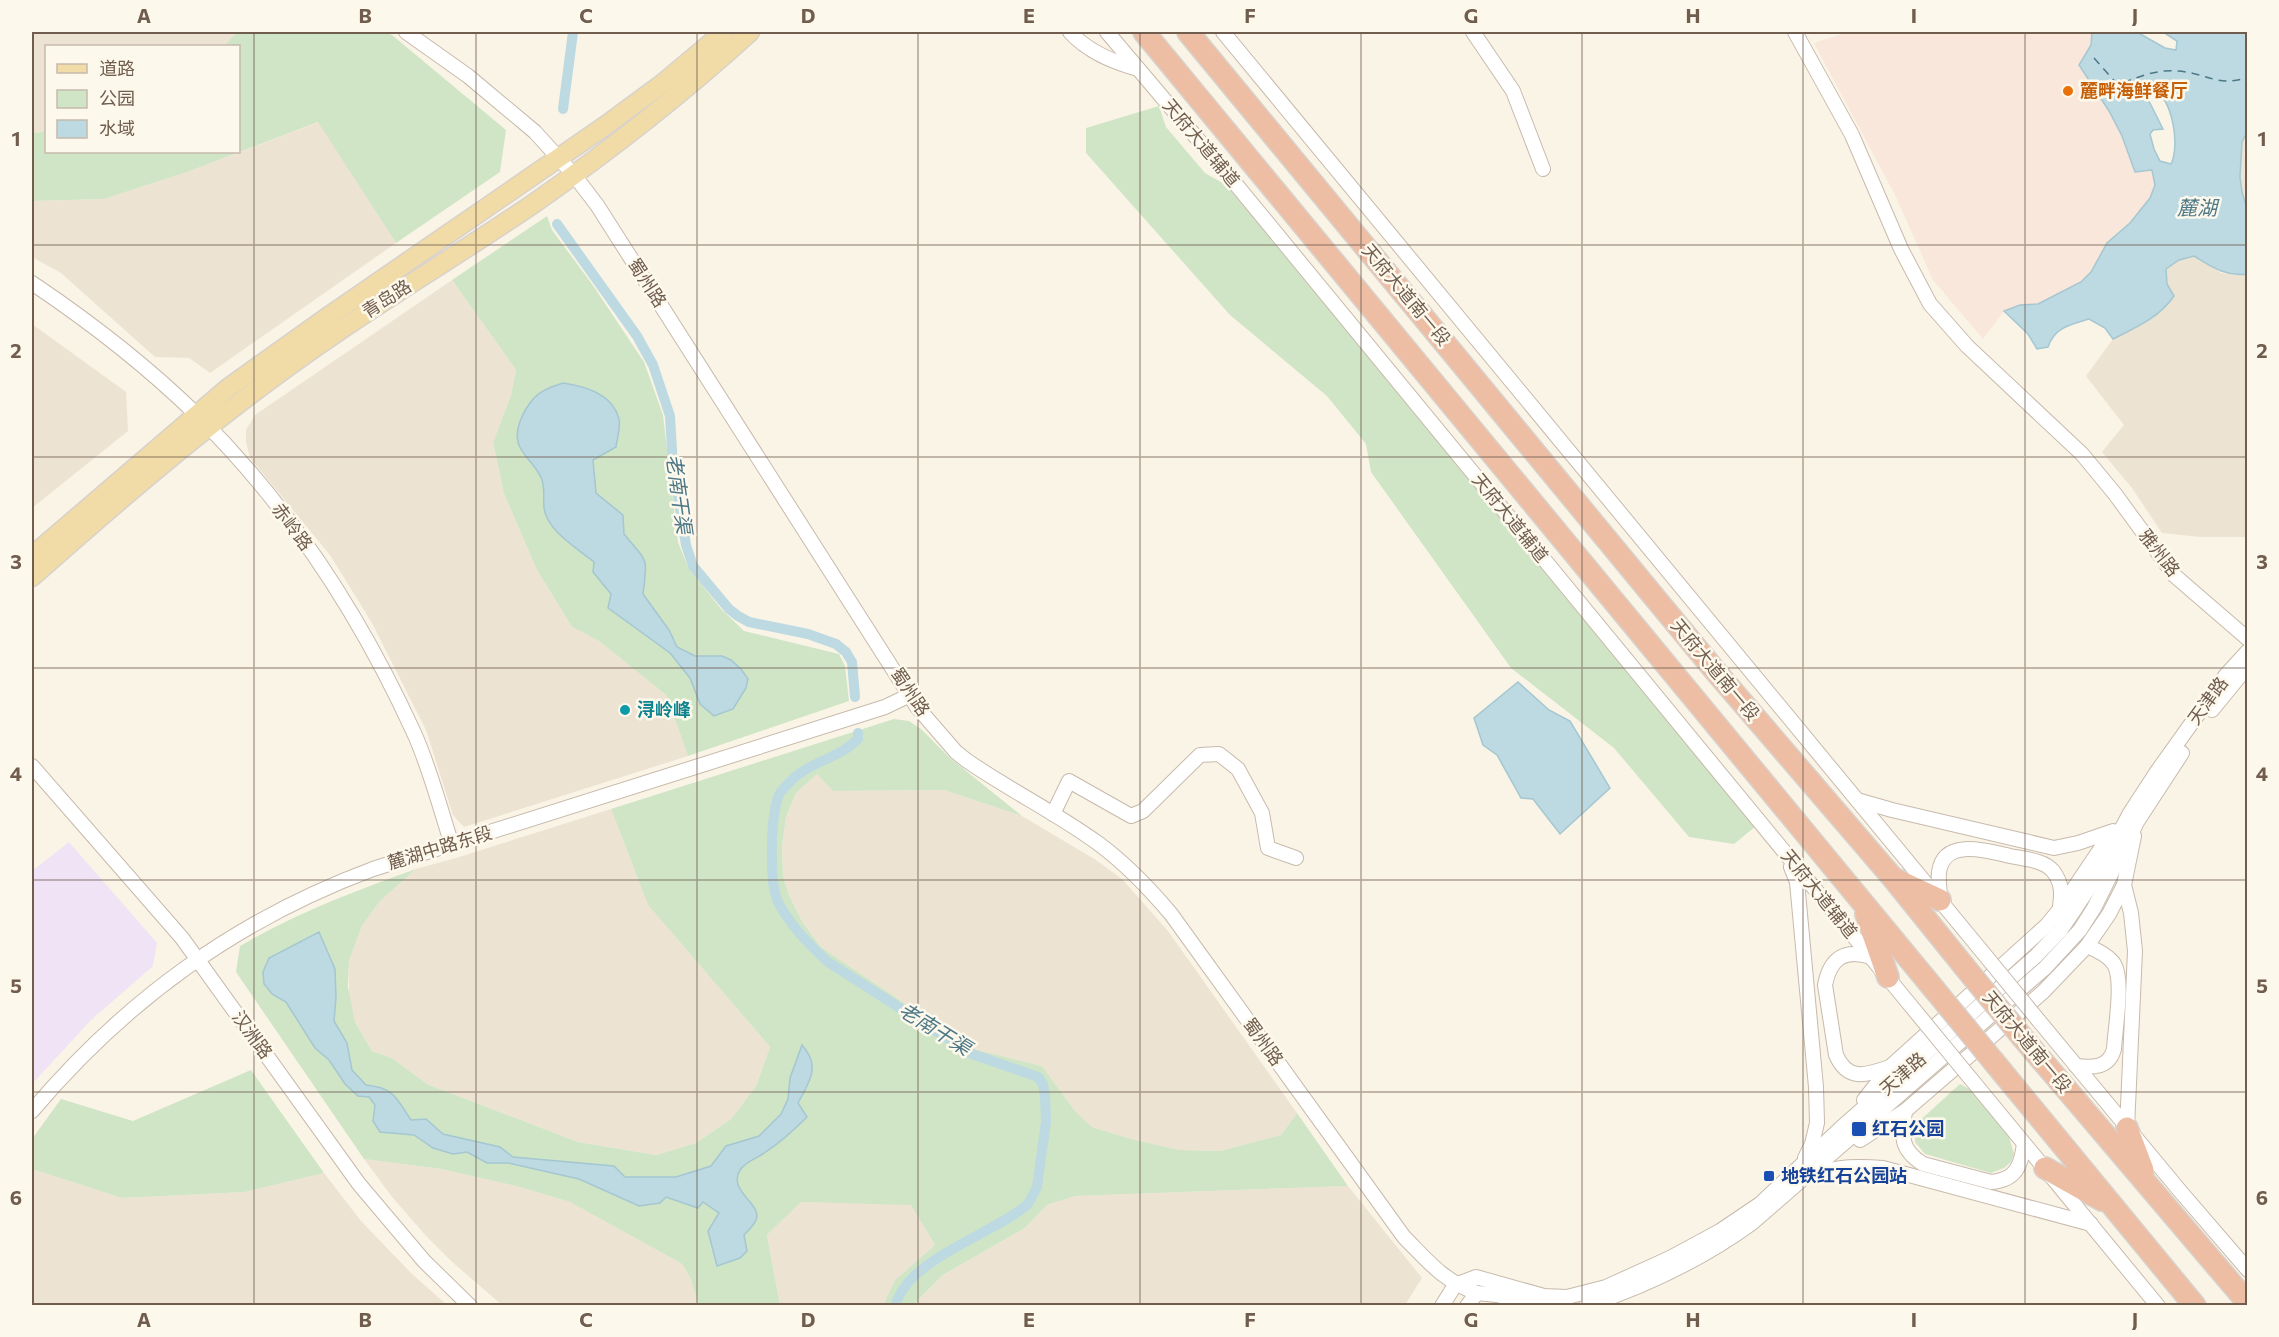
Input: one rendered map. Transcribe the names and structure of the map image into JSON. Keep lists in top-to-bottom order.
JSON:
{
  "streets": {
    "highway": ["天府大道南一段"],
    "main road": ["青岛路"],
    "street": [
      "天府大道辅道",
      "蜀州路",
      "赤岭路",
      "雅州路",
      "天津路",
      "麓湖中路东段",
      "汉洲路"
    ]
  },
  "crossings": [
    ["蜀州路", "青岛路"],
    ["蜀州路", "天津路"],
    ["蜀州路", "麓湖中路东段"],
    ["青岛路", "赤岭路"],
    ["赤岭路", "麓湖中路东段"],
    ["麓湖中路东段", "汉洲路"]
  ],
  "water": ["麓湖", "老南干渠"],
  "places": {
    "other": ["麓畔海鲜餐厅", "浔岭峰"],
    "transit": ["红石公园", "地铁红石公园站"]
  },
  "legend": ["道路", "公园", "水域"],
  "grid": {
    "columns": [
      "A",
      "B",
      "C",
      "D",
      "E",
      "F",
      "G",
      "H",
      "I",
      "J"
    ],
    "rows": [
      "1",
      "2",
      "3",
      "4",
      "5",
      "6"
    ]
  }
}
